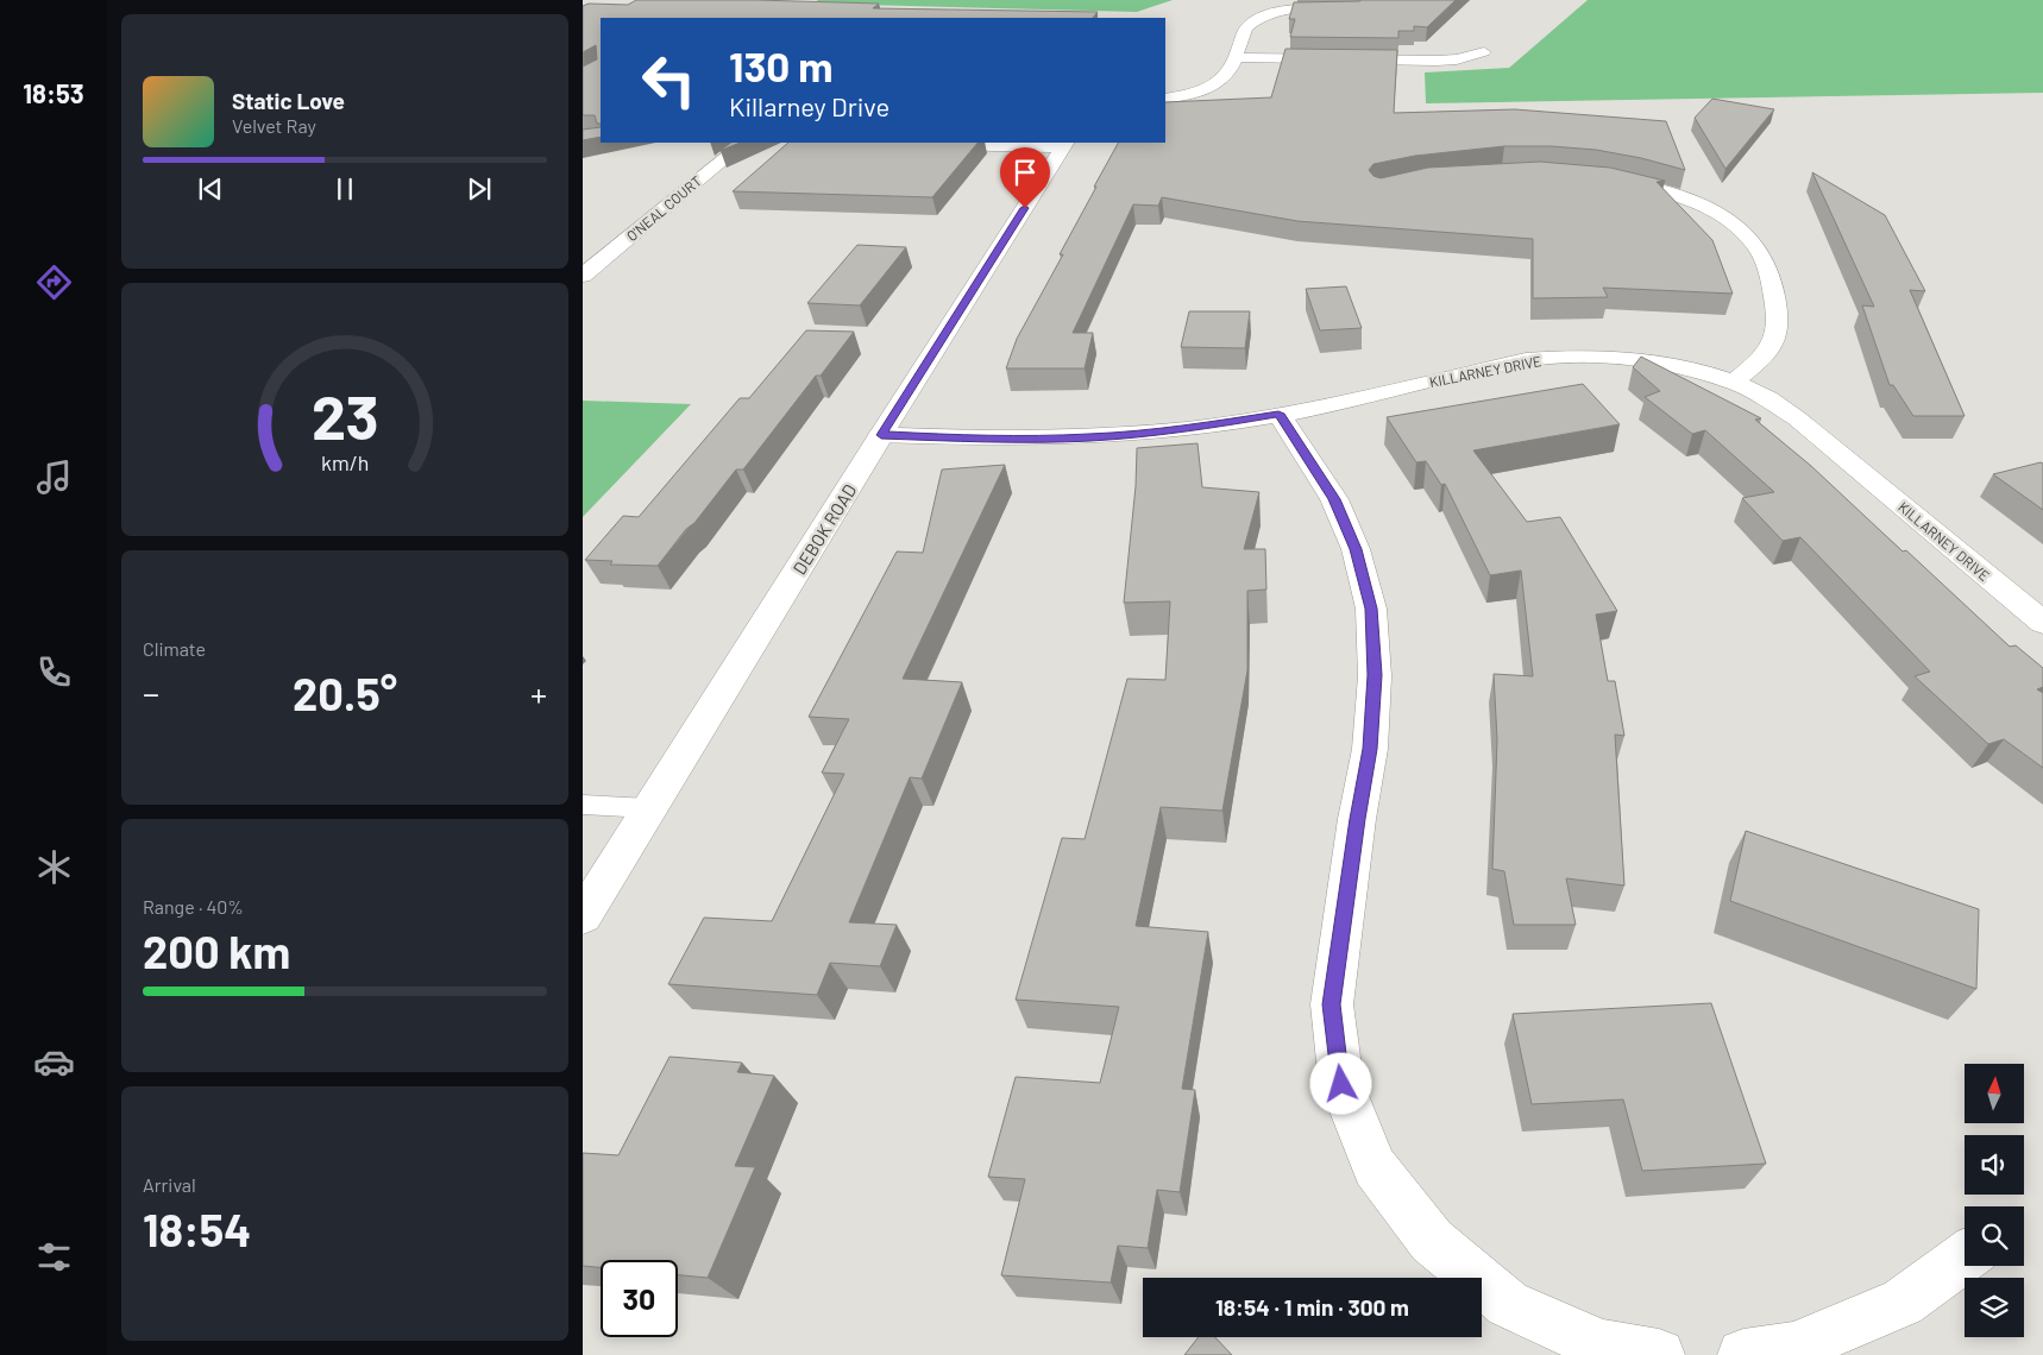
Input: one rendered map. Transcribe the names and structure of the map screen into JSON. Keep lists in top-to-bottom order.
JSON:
{
  "streets": {
    "street": ["O'NEAL COURT", "KILLARNEY DRIVE", "DEBOK ROAD"]
  },
  "crossings": [
    ["KILLARNEY DRIVE", "DEBOK ROAD"]
  ],
  "north": "top",
  "page": {
    "tabs": "18:53",
    "turn": ["130 m", "Killarney Drive"],
    "song": ["Static Love", "Velvet Ray"],
    "tile": [
      "Climate",
      ["Range · 40%", "200 km"],
      ["Arrival", "18:54"]
    ],
    "heat": ["−", "20.5°", "+"],
    "limit": "30",
    "trip": "18:54 · 1 min · 300 m",
    "gauge": ["23", "km/h"]
  }
}
